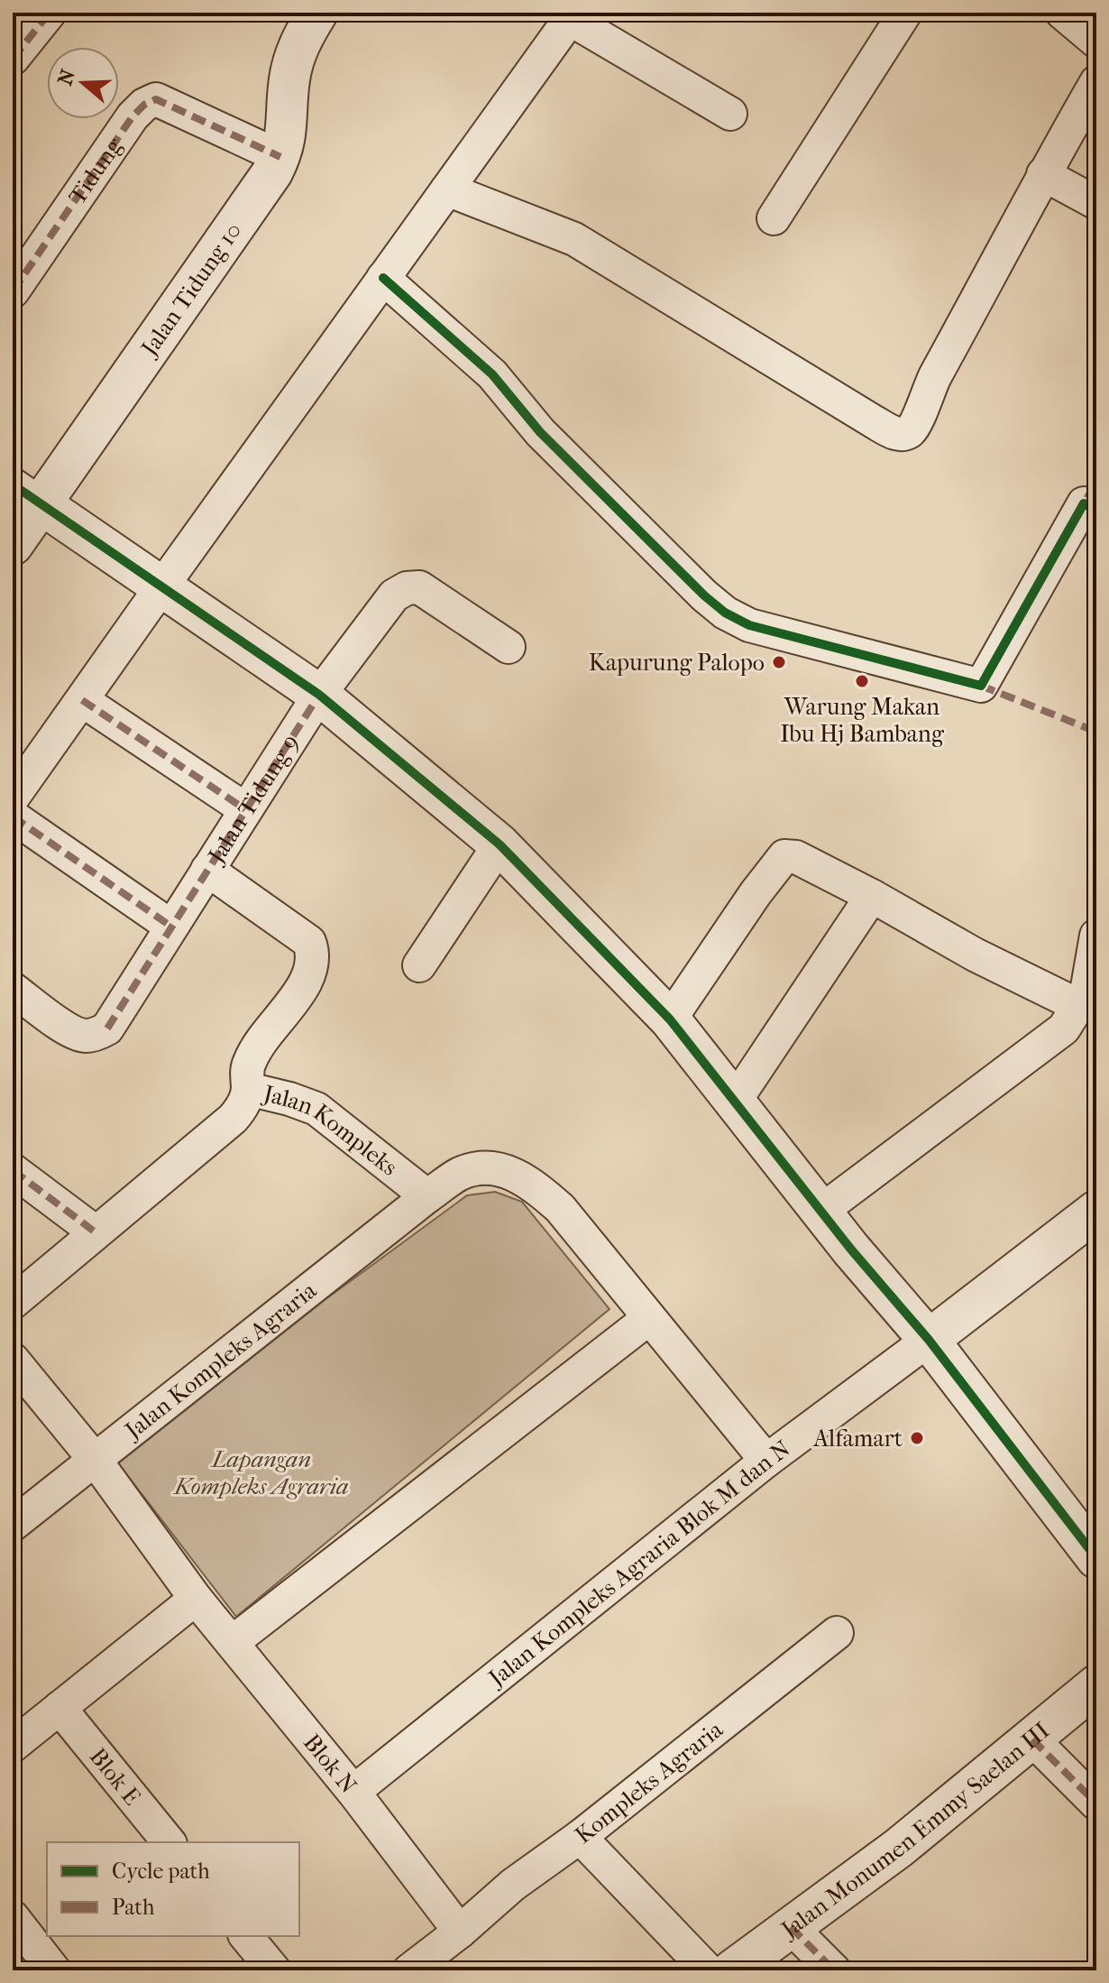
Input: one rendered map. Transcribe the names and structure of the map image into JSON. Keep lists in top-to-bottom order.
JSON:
{
  "streets": {
    "street": [
      "Tidung",
      "Jalan Tidung 10",
      "Jalan Tidung 9",
      "Jalan Kompleks",
      "Jalan Kompleks Agraria",
      "Jalan Kompleks Agraria Blok M dan N",
      "Blok N",
      "Blok E",
      "Kompleks Agraria",
      "Jalan Monumen Emmy Saelan III"
    ]
  },
  "crossings": [
    ["Tidung", "Jalan Tidung 10"],
    ["Jalan Kompleks", "Jalan Kompleks Agraria"],
    ["Jalan Kompleks Agraria", "Blok N"],
    ["Jalan Kompleks Agraria Blok M dan N", "Blok N"],
    ["Blok N", "Kompleks Agraria"]
  ],
  "parks": ["Lapangan Kompleks Agraria"],
  "places": ["Kapurung Palopo", "Warung Makan Ibu Hj Bambang", "Alfamart"],
  "legend": ["Cycle path", "Path"],
  "north": "left"
}
